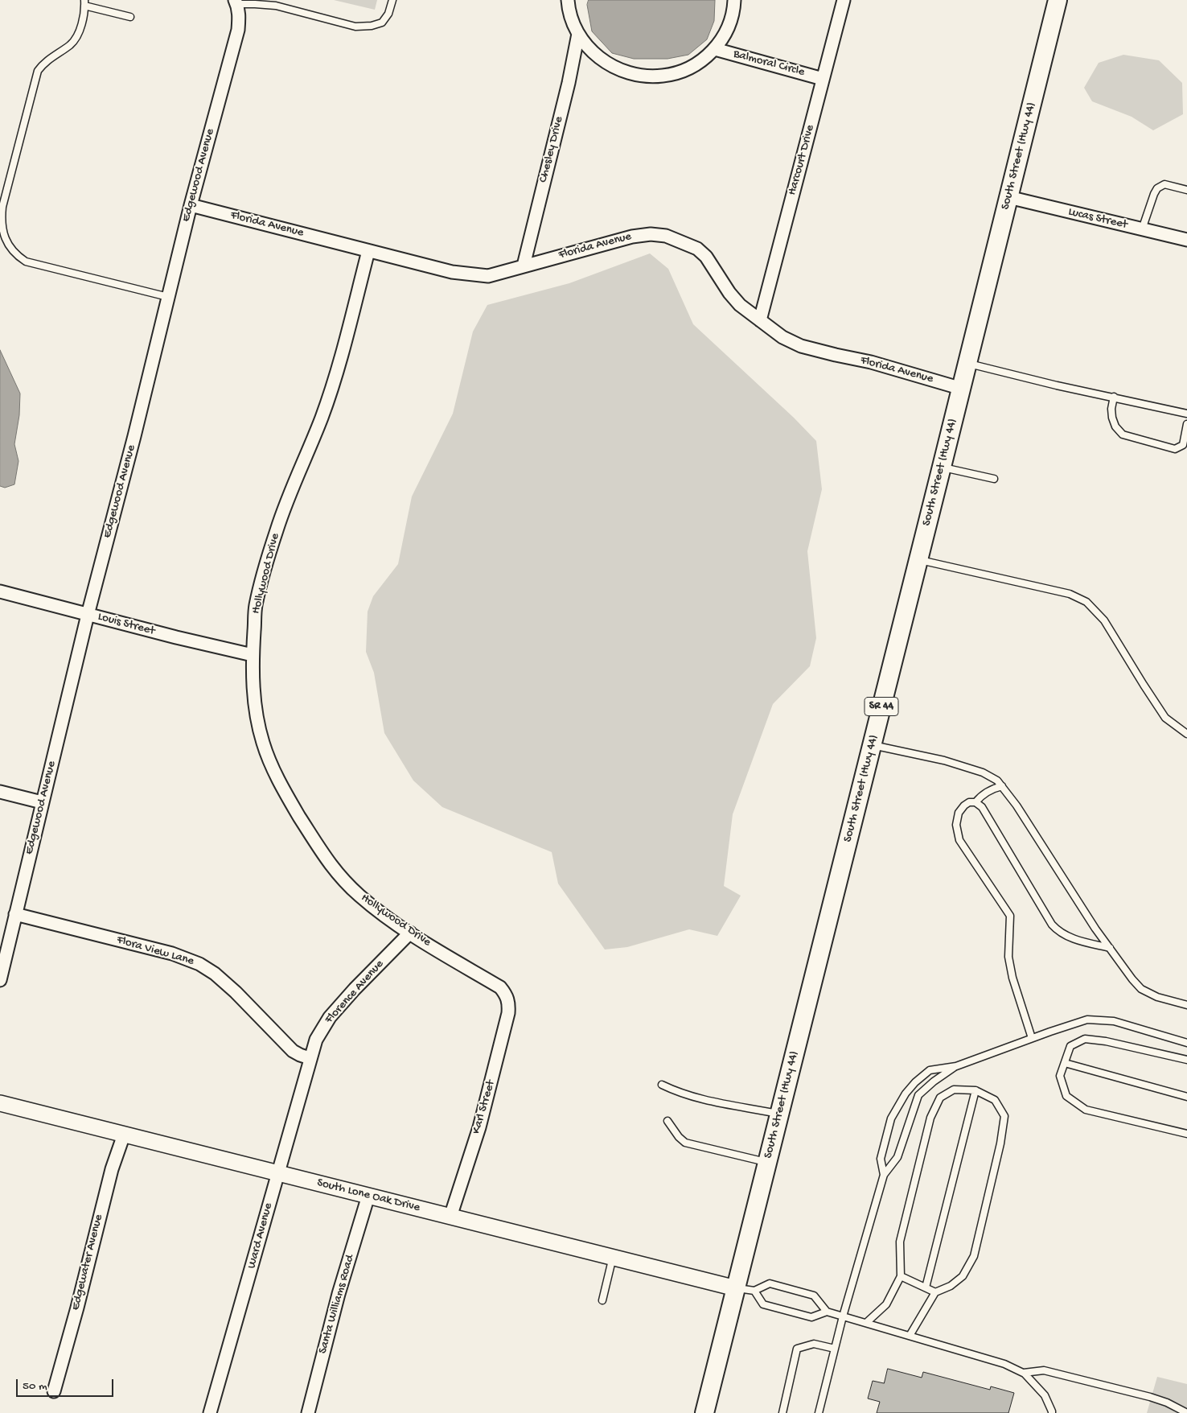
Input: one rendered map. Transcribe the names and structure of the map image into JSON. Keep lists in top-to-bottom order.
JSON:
{
  "streets": {
    "main road": ["South Street (Hwy 44)", "SR 44"],
    "street": [
      "Balmoral Circle",
      "Chesley Drive",
      "Harcourt Drive",
      "Edgewood Avenue",
      "Lucas Street",
      "Florida Avenue",
      "Hollywood Drive",
      "Louis Street",
      "Flora View Lane",
      "Florence Avenue",
      "Karl Street",
      "South Lone Oak Drive",
      "Ward Avenue",
      "Edgewater Avenue",
      "Santa Williams Road"
    ]
  },
  "crossings": [
    ["Balmoral Circle", "Chesley Drive"],
    ["Balmoral Circle", "Harcourt Drive"],
    ["Chesley Drive", "Florida Avenue"],
    ["South Street (Hwy 44)", "Lucas Street"],
    ["South Street (Hwy 44)", "Florida Avenue"],
    ["South Street (Hwy 44)", "South Lone Oak Drive"],
    ["Harcourt Drive", "Florida Avenue"],
    ["Edgewood Avenue", "Florida Avenue"],
    ["Edgewood Avenue", "Louis Street"],
    ["Edgewood Avenue", "Flora View Lane"],
    ["Florida Avenue", "Hollywood Drive"],
    ["Hollywood Drive", "Louis Street"],
    ["Hollywood Drive", "Florence Avenue"],
    ["Hollywood Drive", "Karl Street"],
    ["Flora View Lane", "Florence Avenue"],
    ["Flora View Lane", "Ward Avenue"],
    ["Florence Avenue", "Ward Avenue"],
    ["Karl Street", "South Lone Oak Drive"],
    ["South Lone Oak Drive", "Ward Avenue"],
    ["South Lone Oak Drive", "Edgewater Avenue"],
    ["South Lone Oak Drive", "Santa Williams Road"]
  ],
  "scale_bar": "50 m"
}
